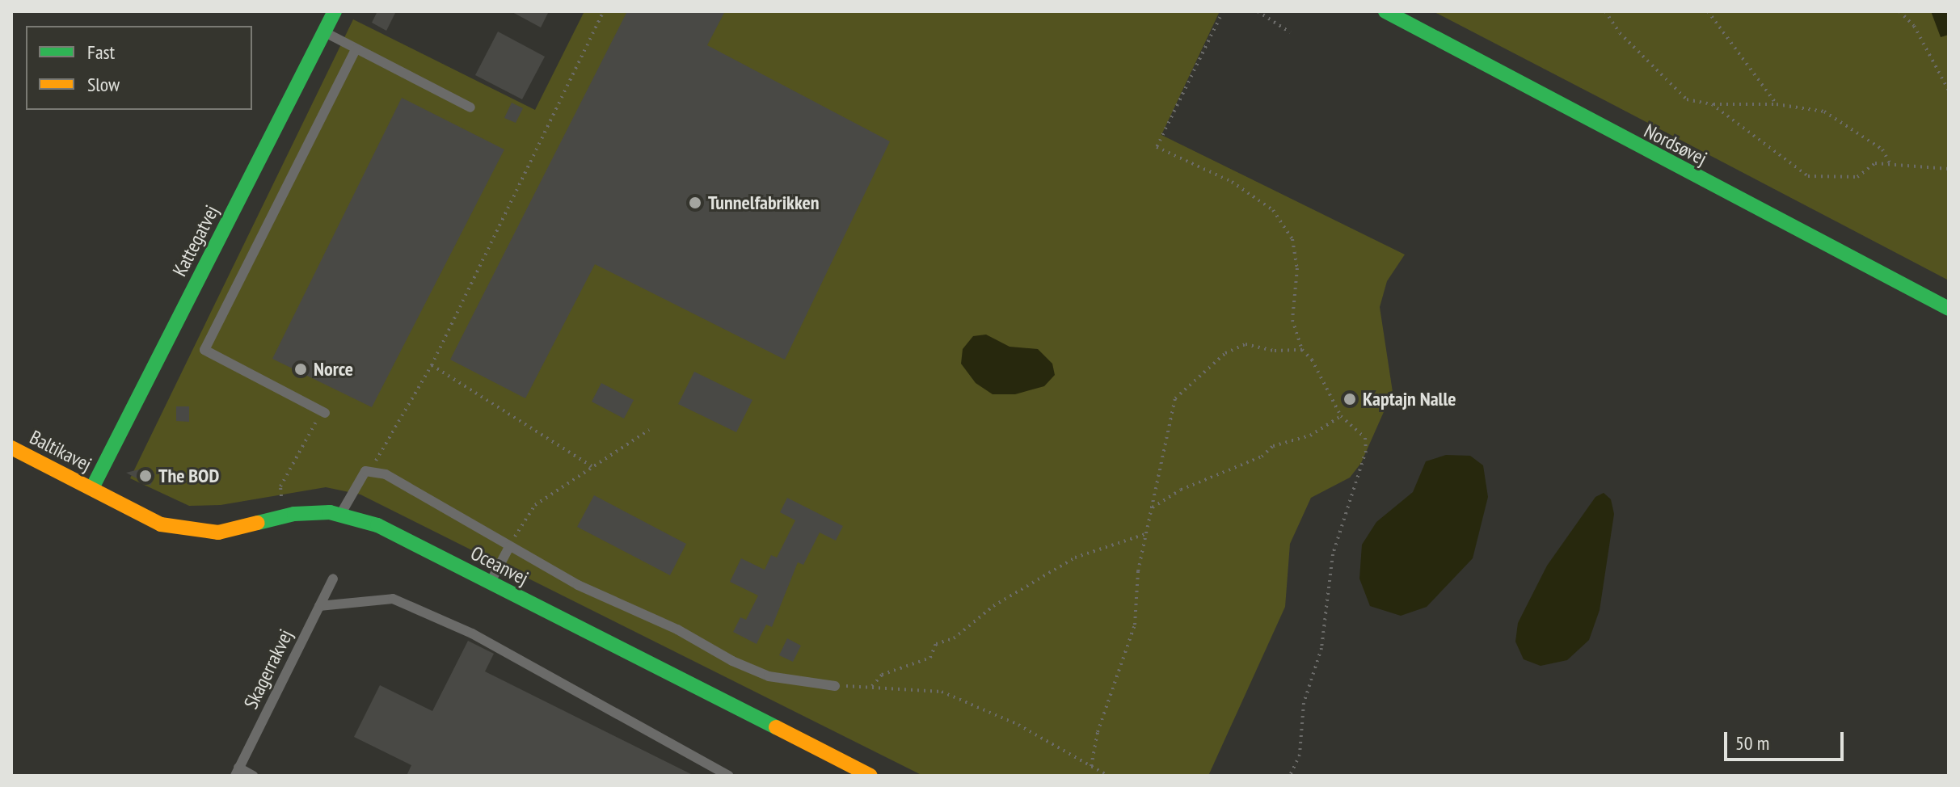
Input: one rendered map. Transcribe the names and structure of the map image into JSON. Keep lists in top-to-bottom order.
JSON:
{
  "streets": {
    "street": [
      "Nordsøvej",
      "Kattegatvej",
      "Baltikavej",
      "Oceanvej"
    ],
    "lane": ["Skagerrakvej"]
  },
  "crossings": [
    ["Kattegatvej", "Baltikavej"],
    ["Kattegatvej", "Oceanvej"],
    ["Baltikavej", "Oceanvej"]
  ],
  "places": [
    "Tunnelfabrikken",
    "Norce",
    "Kaptajn Nalle",
    "The BOD"
  ],
  "legend": ["Fast", "Slow"],
  "scale_bar": "50 m"
}
